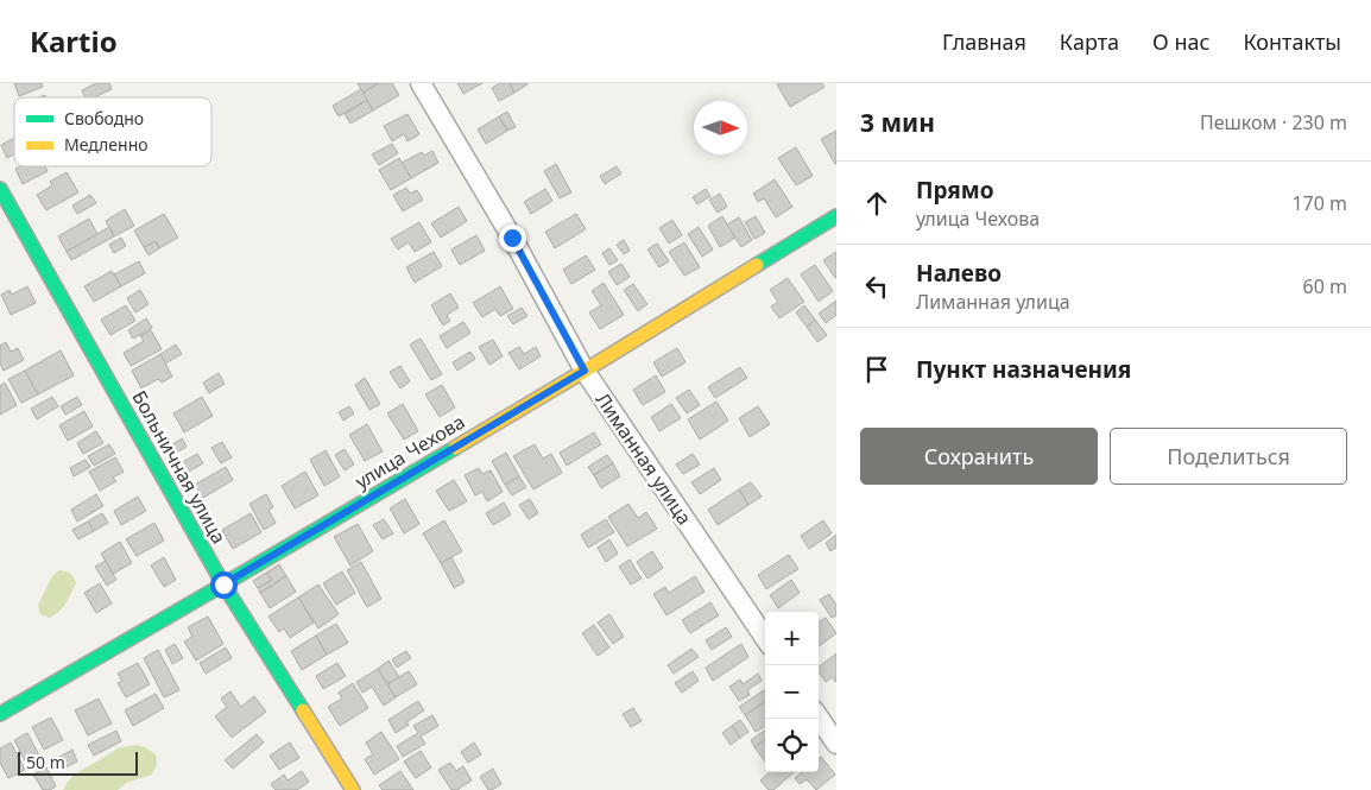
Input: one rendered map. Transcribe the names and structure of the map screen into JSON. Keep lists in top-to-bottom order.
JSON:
{
  "streets": {
    "street": ["улица Чехова", "Лиманная улица", "Больничная улица"]
  },
  "crossings": [
    ["улица Чехова", "Лиманная улица"],
    ["улица Чехова", "Больничная улица"]
  ],
  "legend": ["Свободно", "Медленно"],
  "scale_bar": "50 m",
  "north": "right",
  "page": {
    "header": "Kartio",
    "nav": [
      "Главная",
      "Карта",
      "О нас",
      "Контакты"
    ],
    "heading": ["3 мин", "Пешком · 230 m"],
    "list": [
      ["Прямо", "улица Чехова", "170 m"],
      ["Налево", "Лиманная улица", "60 m"],
      "Пункт назначения"
    ],
    "buttons": ["Сохранить", "Поделиться"],
    "map_buttons": ["+", "−"],
    "scale": "50 m"
  }
}
